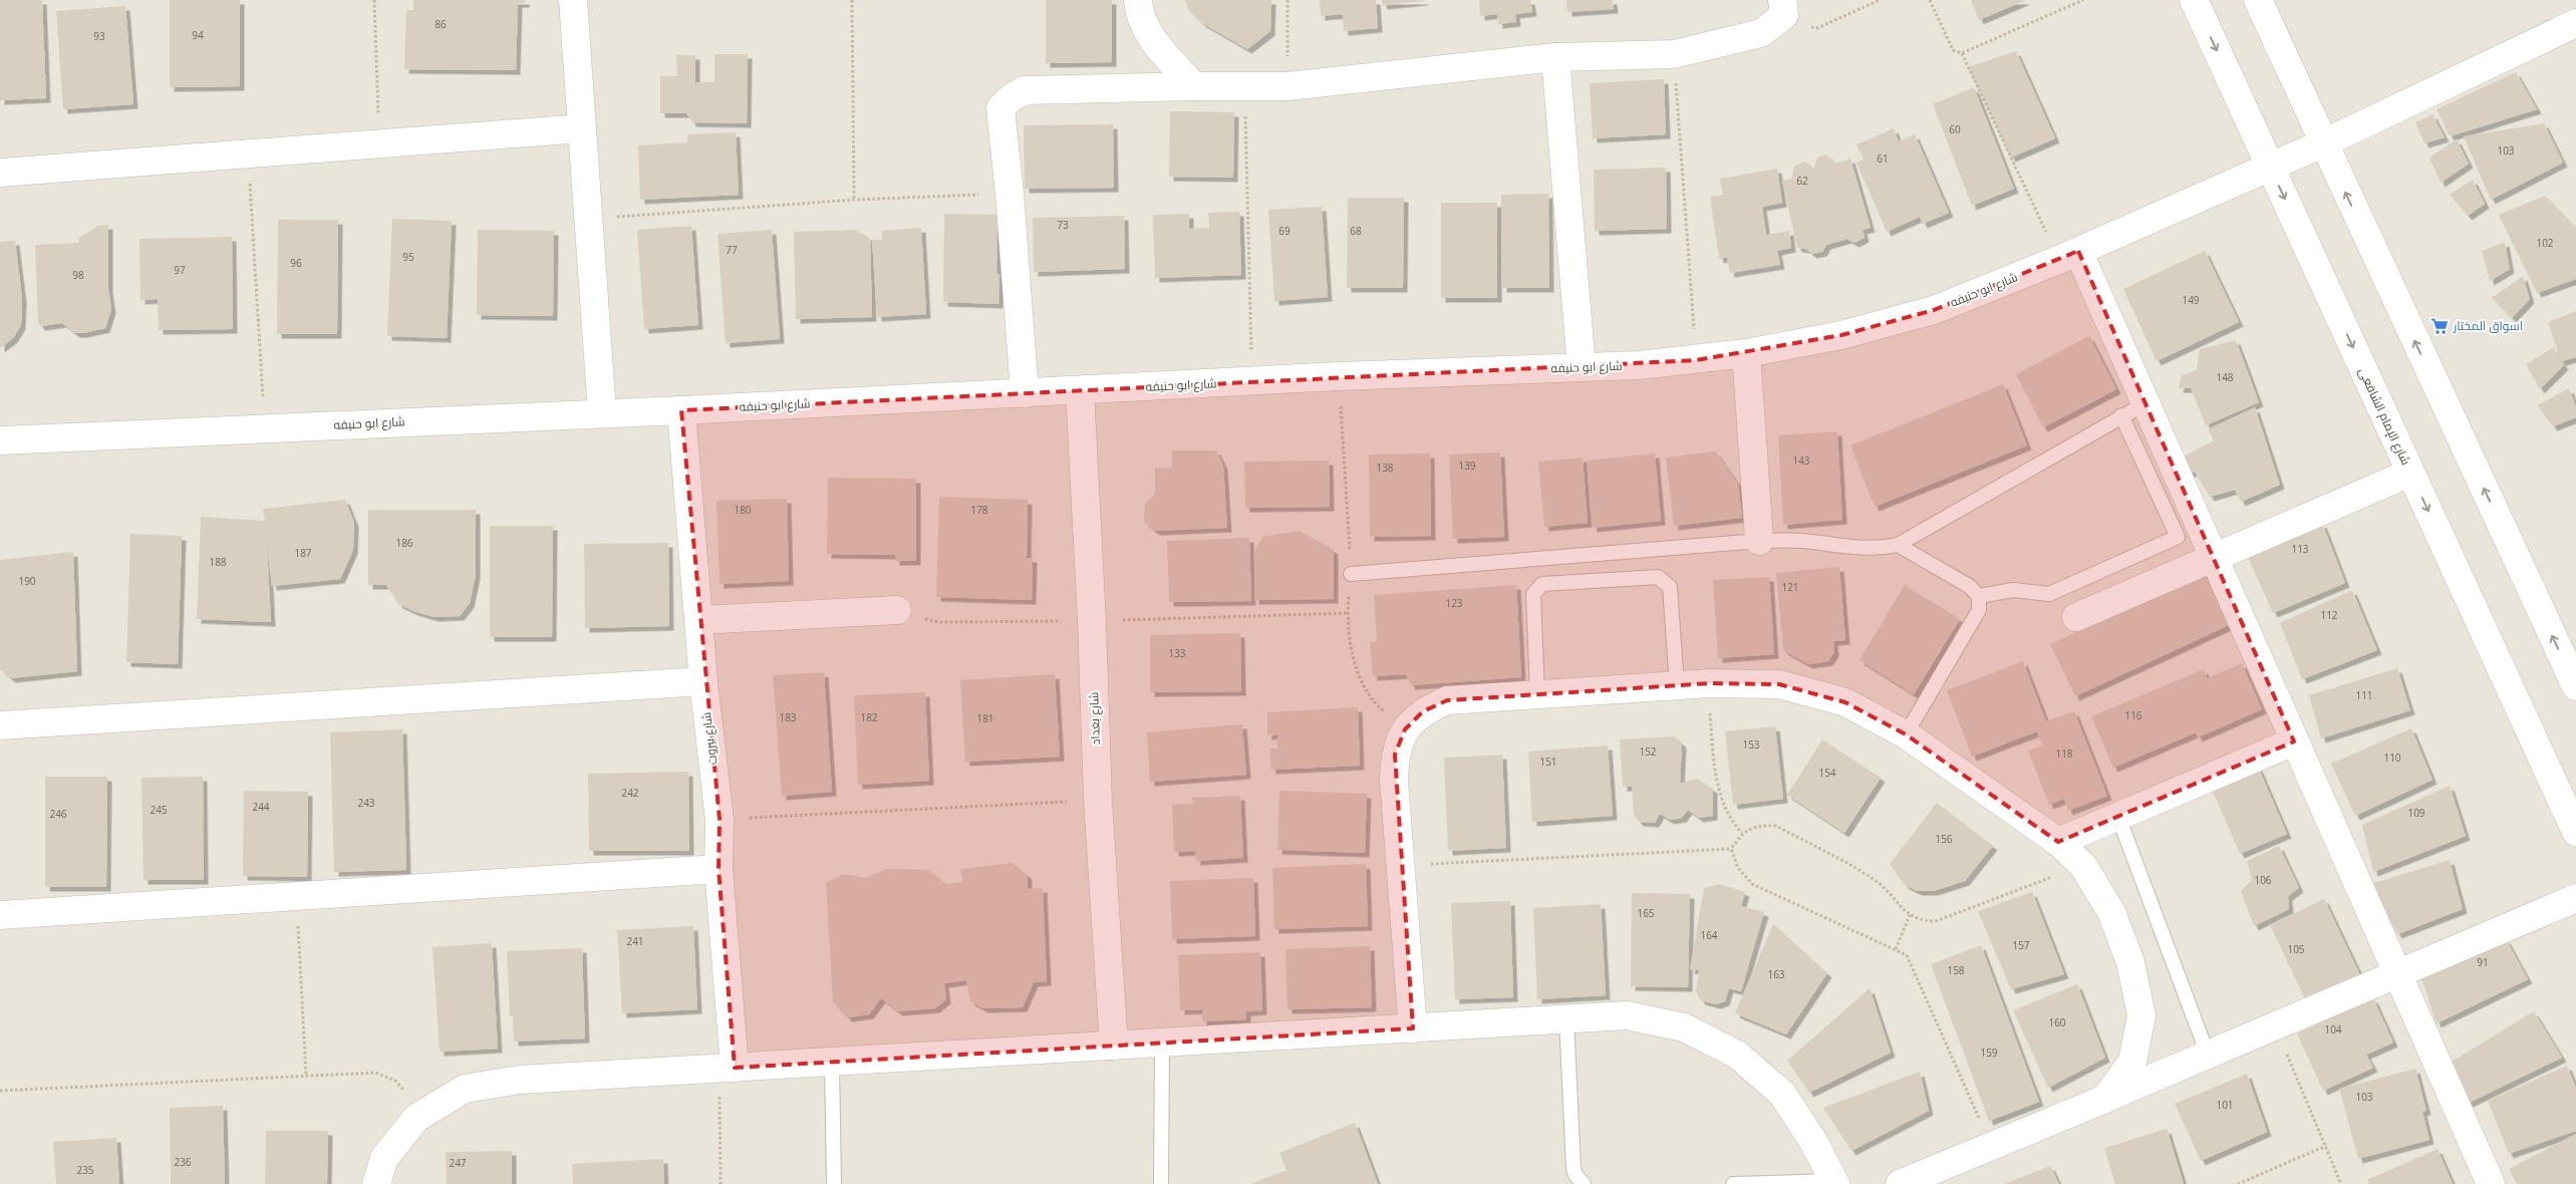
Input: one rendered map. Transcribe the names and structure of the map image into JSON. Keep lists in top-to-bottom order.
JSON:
{
  "streets": {
    "street": [
      "شارع ابو حنيفه",
      "شارع الإمام الشافعى",
      "شارع بغداد",
      "شارع بيروت"
    ]
  },
  "crossings": [
    ["شارع ابو حنيفه", "شارع الإمام الشافعى"],
    ["شارع ابو حنيفه", "شارع بغداد"],
    ["شارع ابو حنيفه", "شارع بيروت"]
  ],
  "places": {
    "supermarket": ["اسواق المختار"]
  },
  "house_numbers": [
    "86",
    "94",
    "93",
    "60",
    "103",
    "61",
    "62",
    "73",
    "69",
    "68",
    "102",
    "77",
    "95",
    "96",
    "97",
    "98",
    "149",
    "148",
    "143",
    "139",
    "138",
    "180",
    "178",
    "186",
    "113",
    "187",
    "188",
    "190",
    "121",
    "123",
    "112",
    "133",
    "111",
    "116",
    "183",
    "182",
    "181",
    "153",
    "152",
    "118",
    "110",
    "151",
    "154",
    "242",
    "243",
    "244",
    "245",
    "109",
    "246",
    "156",
    "106",
    "165",
    "164",
    "241",
    "157",
    "105",
    "91",
    "158",
    "163",
    "160",
    "104",
    "159",
    "103",
    "101",
    "236",
    "247",
    "235"
  ]
}
